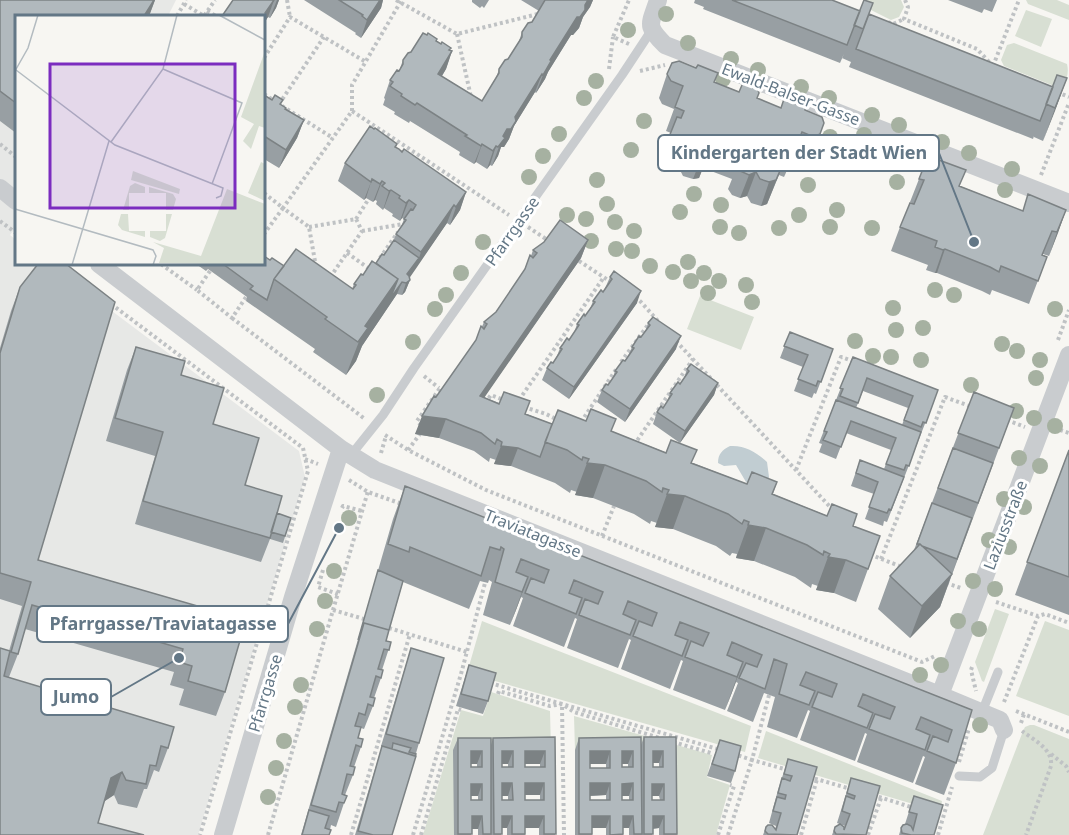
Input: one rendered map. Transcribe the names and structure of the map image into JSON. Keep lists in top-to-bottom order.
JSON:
{
  "streets": {
    "street": [
      "Ewald-Balser-Gasse",
      "Pfarrgasse",
      "Laziusstraße",
      "Traviatagasse"
    ]
  },
  "crossings": [
    ["Ewald-Balser-Gasse", "Pfarrgasse"],
    ["Pfarrgasse", "Traviatagasse"],
    ["Laziusstraße", "Traviatagasse"]
  ],
  "places": ["Kindergarten der Stadt Wien", "Pfarrgasse/Traviatagasse", "Jumo"]
}
